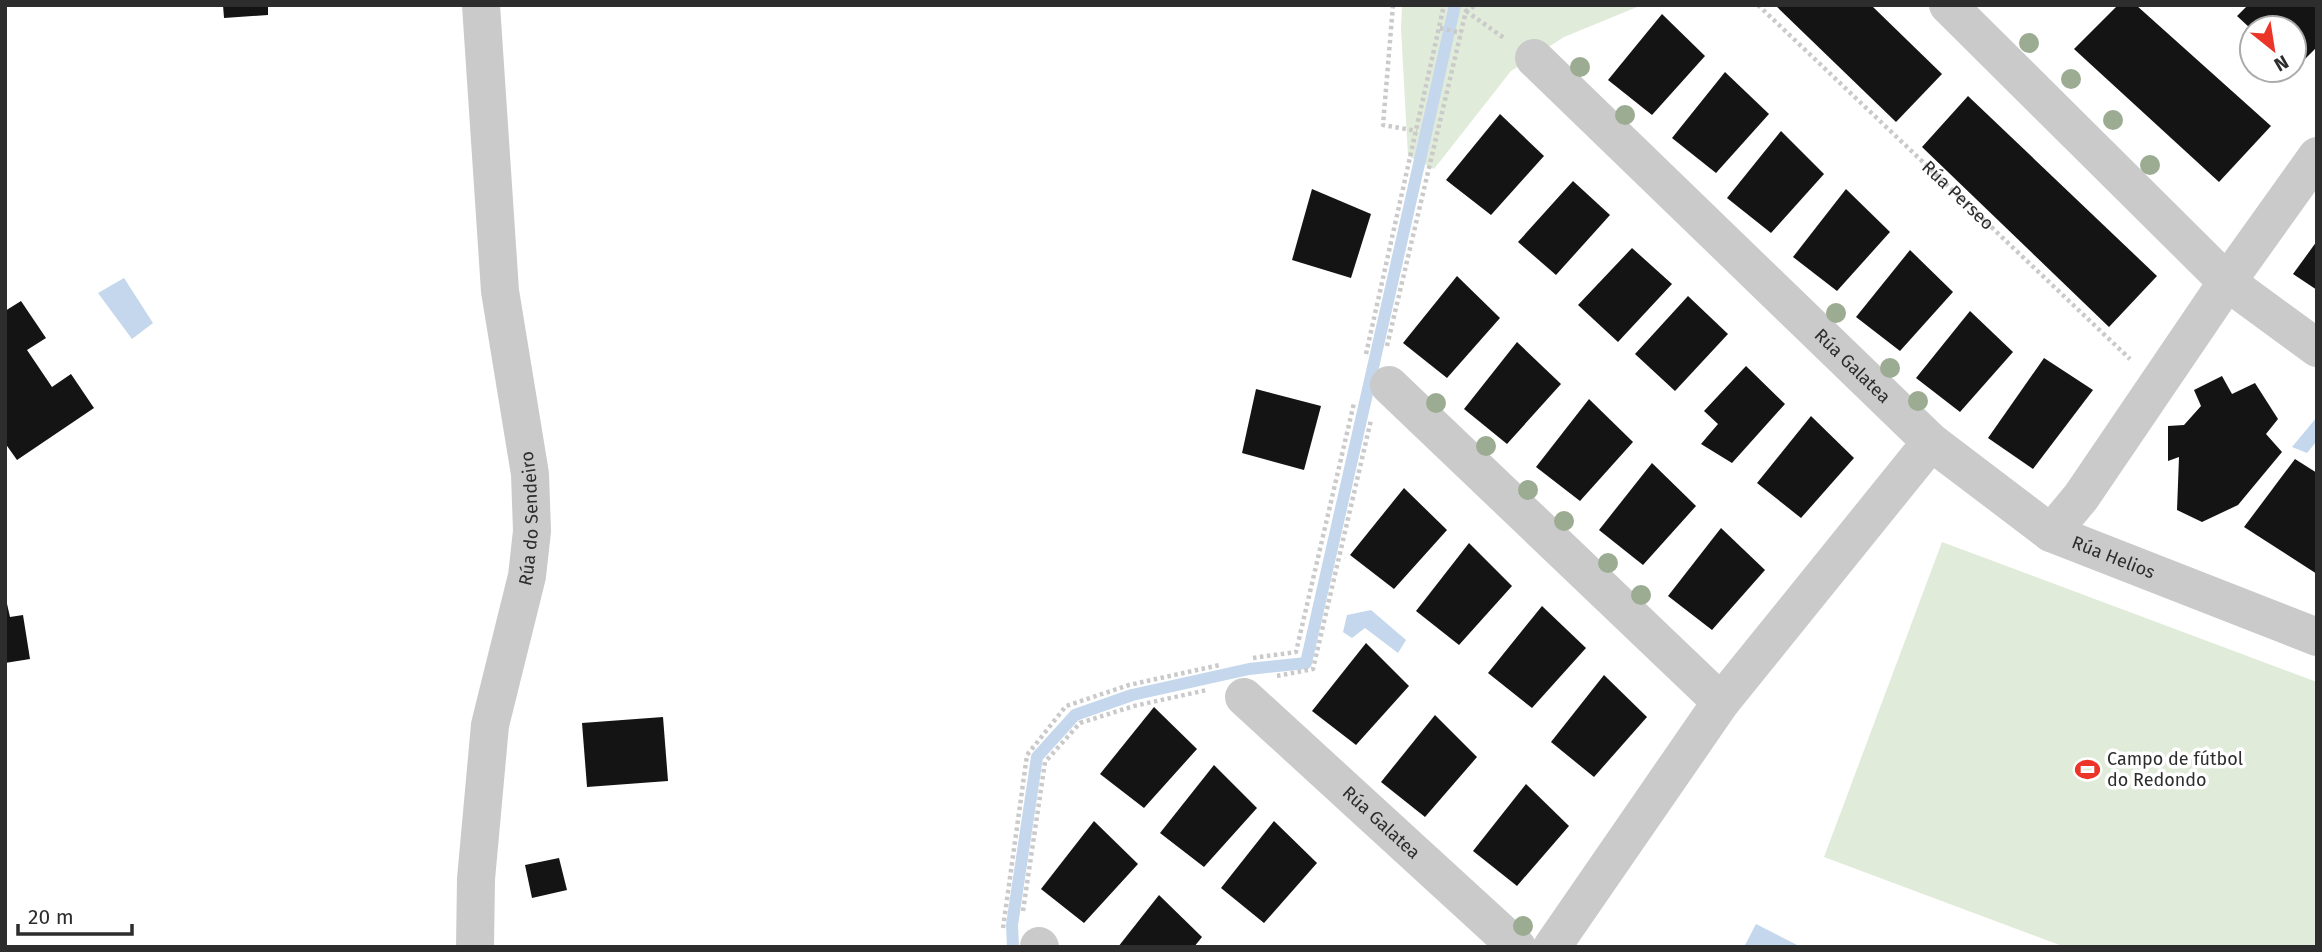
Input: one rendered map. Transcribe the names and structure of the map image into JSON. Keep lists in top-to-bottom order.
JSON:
{
  "streets": {
    "street": ["Rúa Galatea", "Rúa do Sendeiro", "Rúa Helios"],
    "path": ["Rúa Perseo"]
  },
  "crossings": [
    ["Rúa Galatea", "Rúa Helios"]
  ],
  "places": {
    "sports": ["Campo de fútbol do Redondo"]
  },
  "scale_bar": "20 m",
  "north": "bottom right"
}
